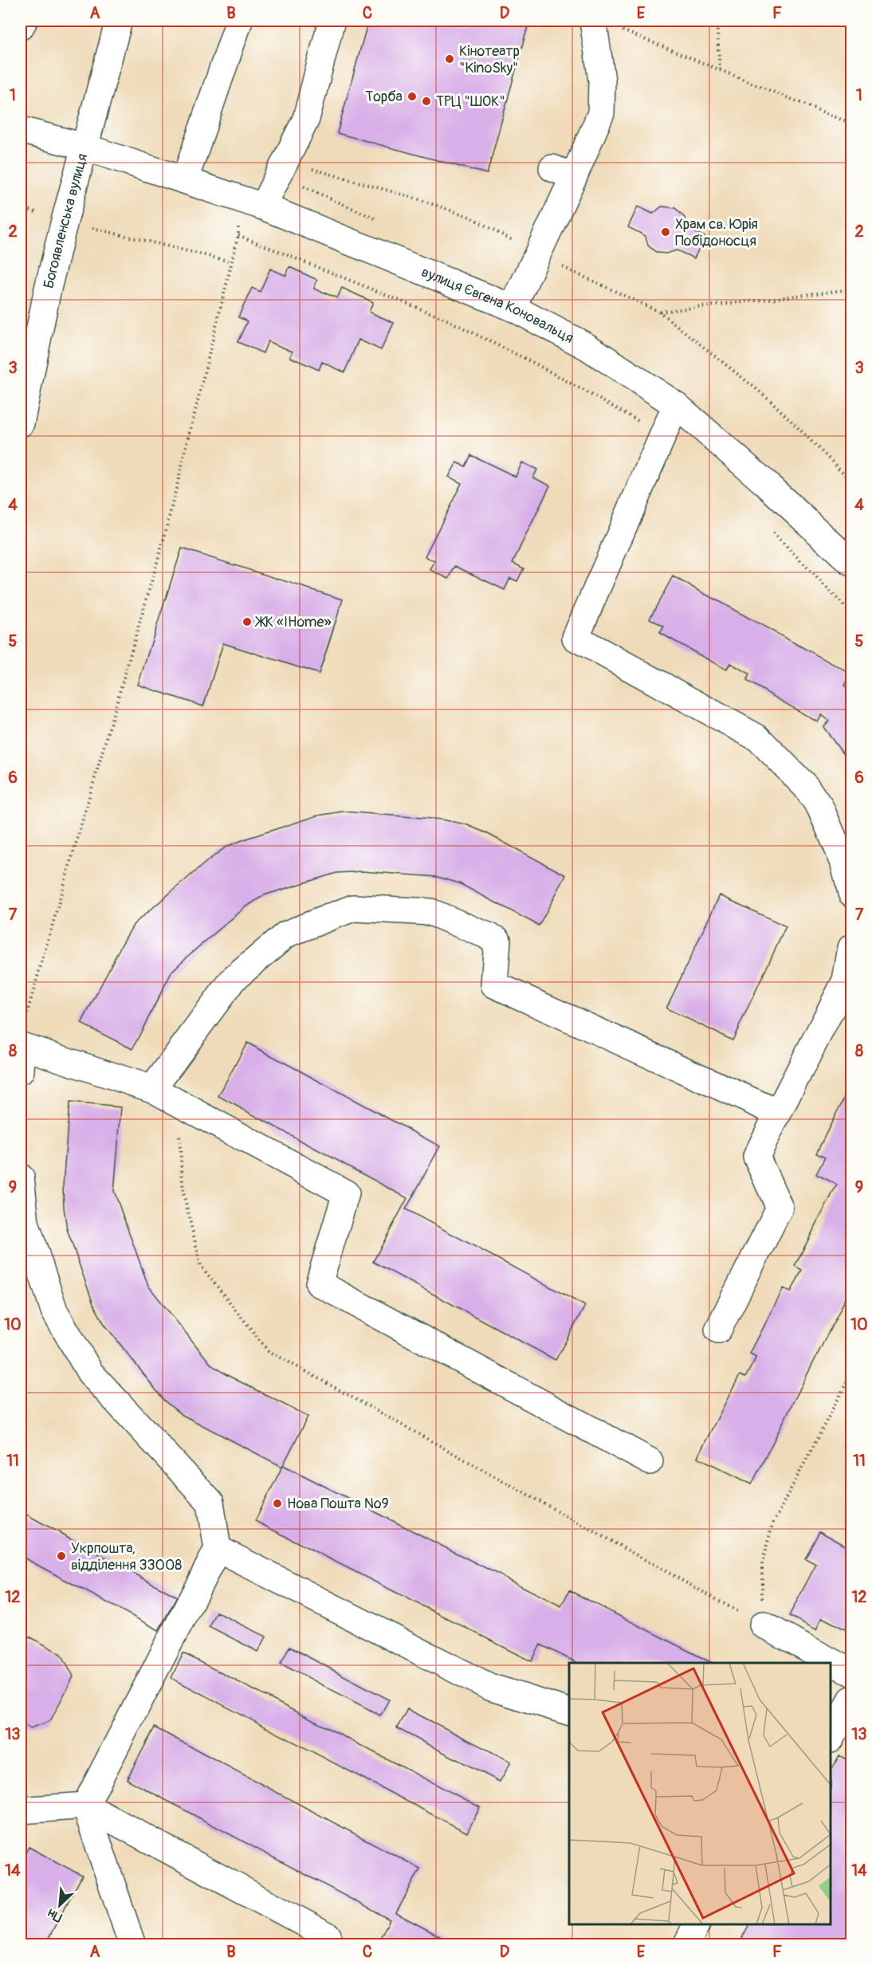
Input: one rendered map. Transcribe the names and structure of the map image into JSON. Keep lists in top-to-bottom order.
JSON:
{
  "streets": {
    "street": ["Богоявленська вулиця", "вулиця Євгена Коновальця"]
  },
  "crossings": [
    ["Богоявленська вулиця", "вулиця Євгена Коновальця"]
  ],
  "places": [
    "Кінотеатр \"KinoSky\"",
    "Торба",
    "ТРЦ \"ШОК\"",
    "Храм св. Юрія Побідоносця",
    "ЖК «IHome»",
    "Нова Пошта №9",
    "Укрпошта, відділення 33008"
  ],
  "north": "bottom left",
  "grid": {
    "columns": [
      "A",
      "B",
      "C",
      "D",
      "E",
      "F"
    ],
    "rows": [
      "1",
      "2",
      "3",
      "4",
      "5",
      "6",
      "7",
      "8",
      "9",
      "10",
      "11",
      "12",
      "13",
      "14"
    ]
  }
}
